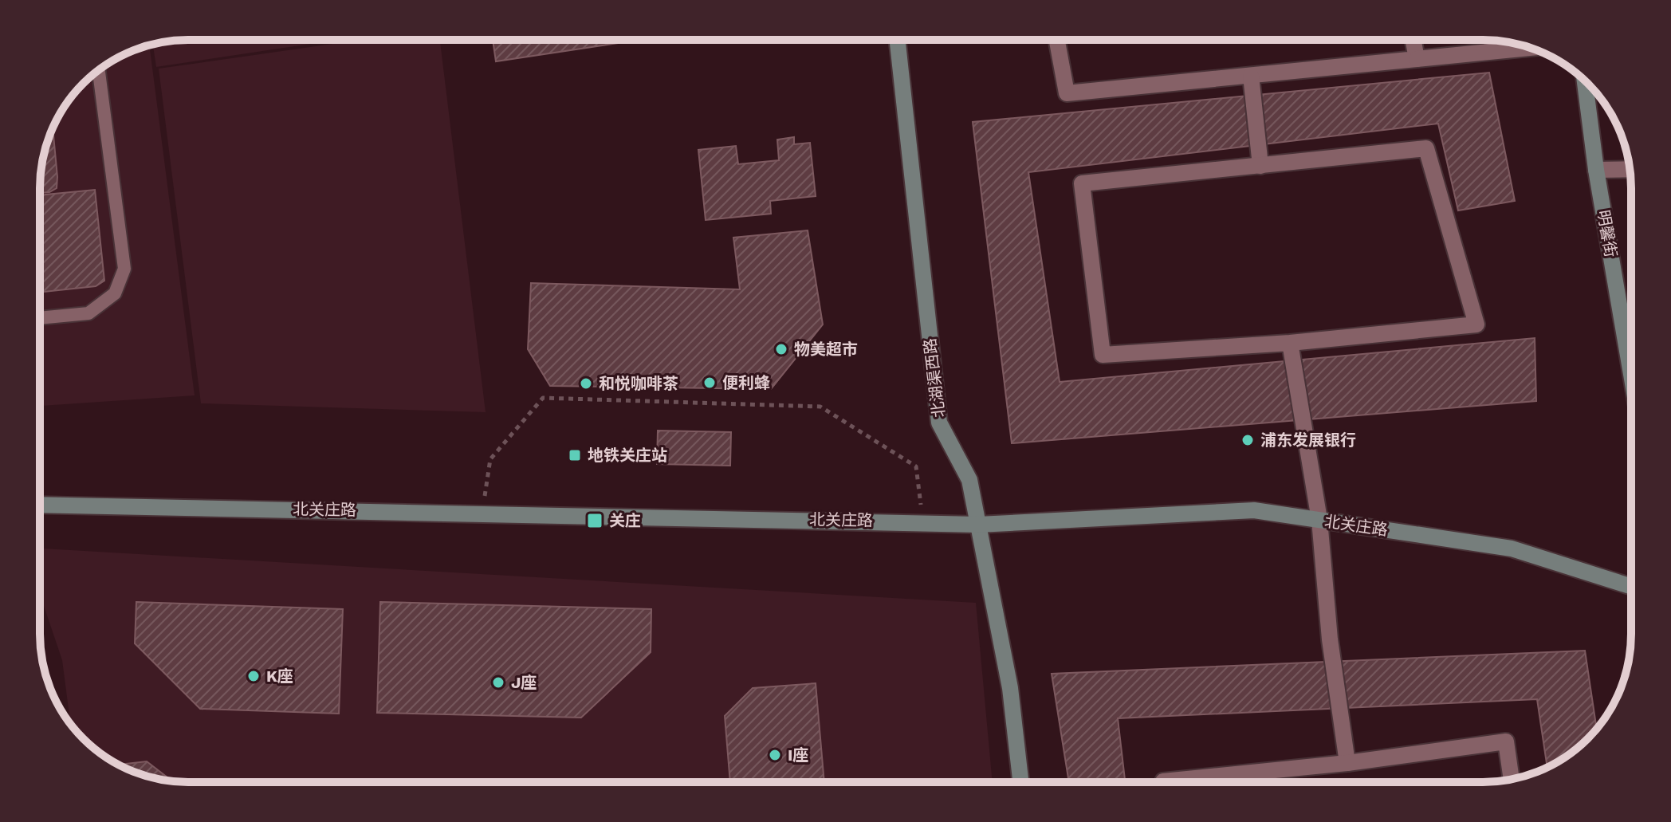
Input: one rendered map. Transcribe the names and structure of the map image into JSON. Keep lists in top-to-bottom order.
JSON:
{
  "streets": {
    "street": ["明馨街", "北湖渠西路", "北关庄路"]
  },
  "crossings": [
    ["北湖渠西路", "北关庄路"]
  ],
  "places": {
    "other": [
      "物美超市",
      "便利蜂",
      "和悦咖啡茶",
      "浦东发展银行",
      "K座",
      "J座",
      "I座"
    ],
    "transit": ["地铁关庄站", "关庄"]
  }
}
